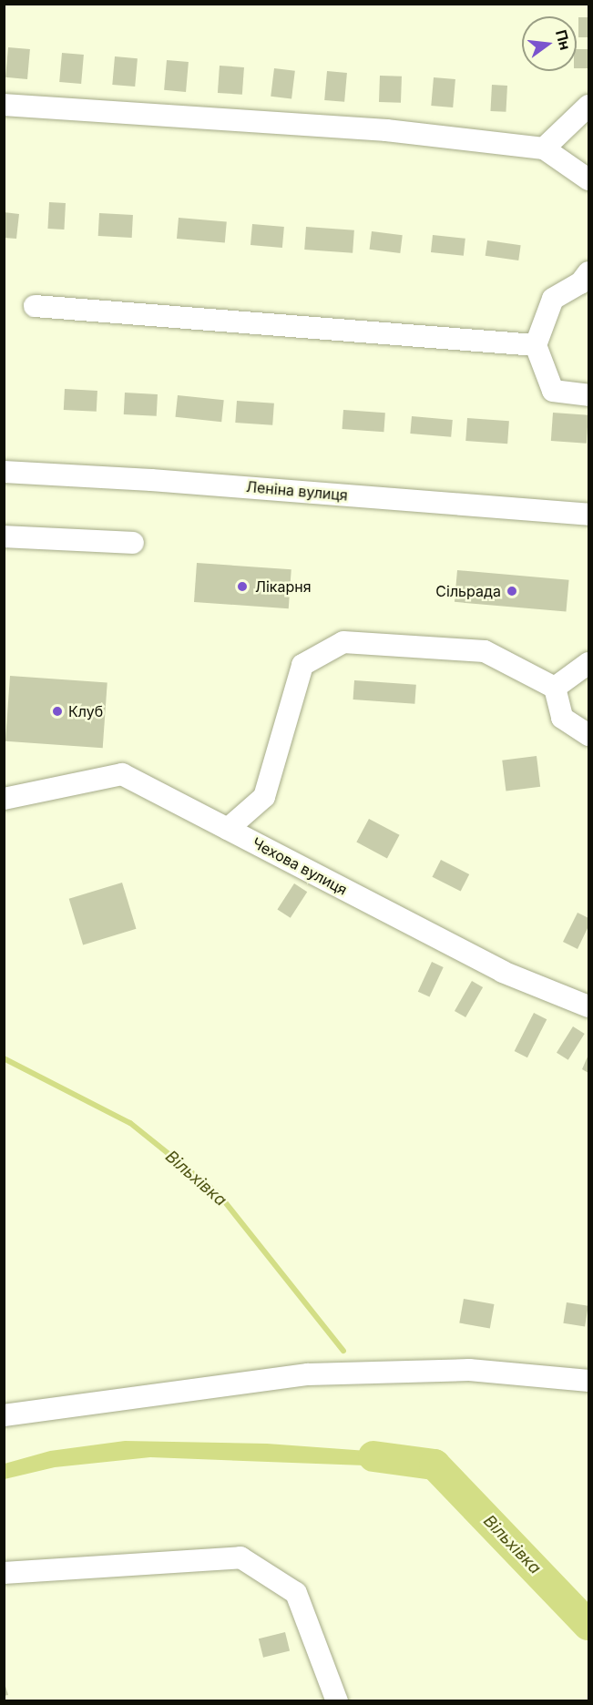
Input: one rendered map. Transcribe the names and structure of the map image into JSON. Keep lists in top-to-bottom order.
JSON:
{
  "streets": {
    "street": ["Леніна вулиця", "Чехова вулиця"]
  },
  "water": ["Вільхівка"],
  "places": ["Лікарня", "Сільрада", "Клуб"],
  "north": "right"
}
